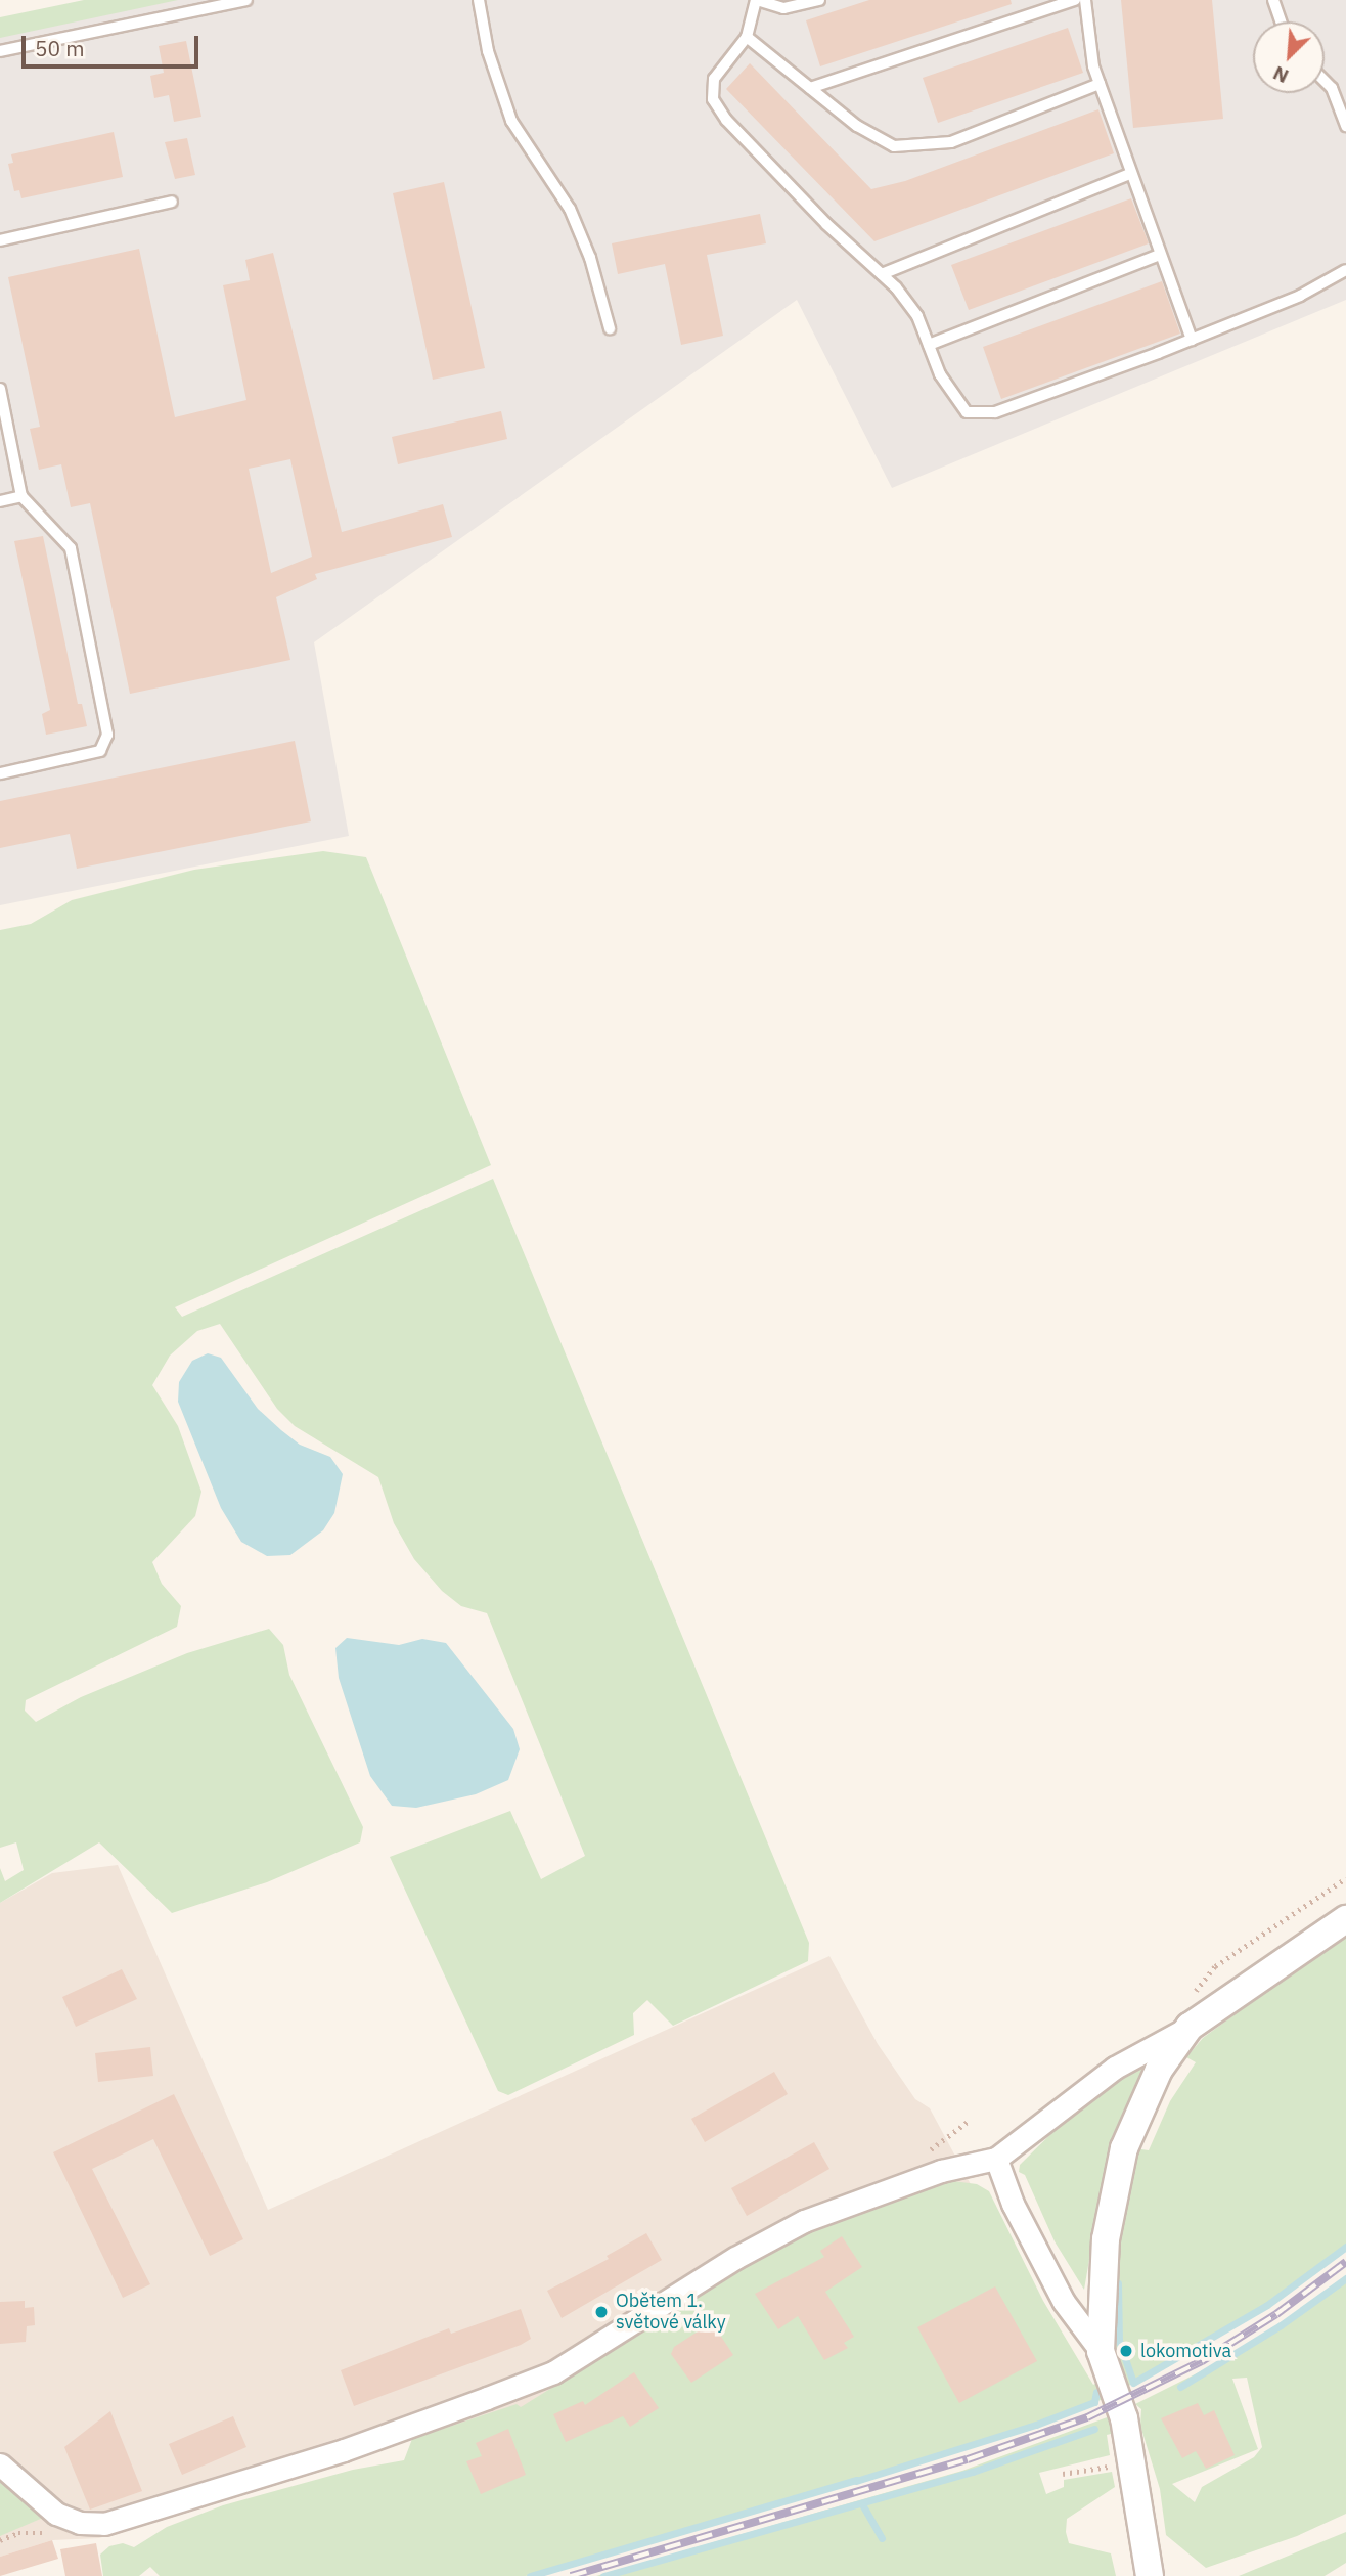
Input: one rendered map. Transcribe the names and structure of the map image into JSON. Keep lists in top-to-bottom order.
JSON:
{
  "places": ["Obětem 1. světové války", "lokomotiva"],
  "scale_bar": "50 m",
  "north": "bottom left"
}
